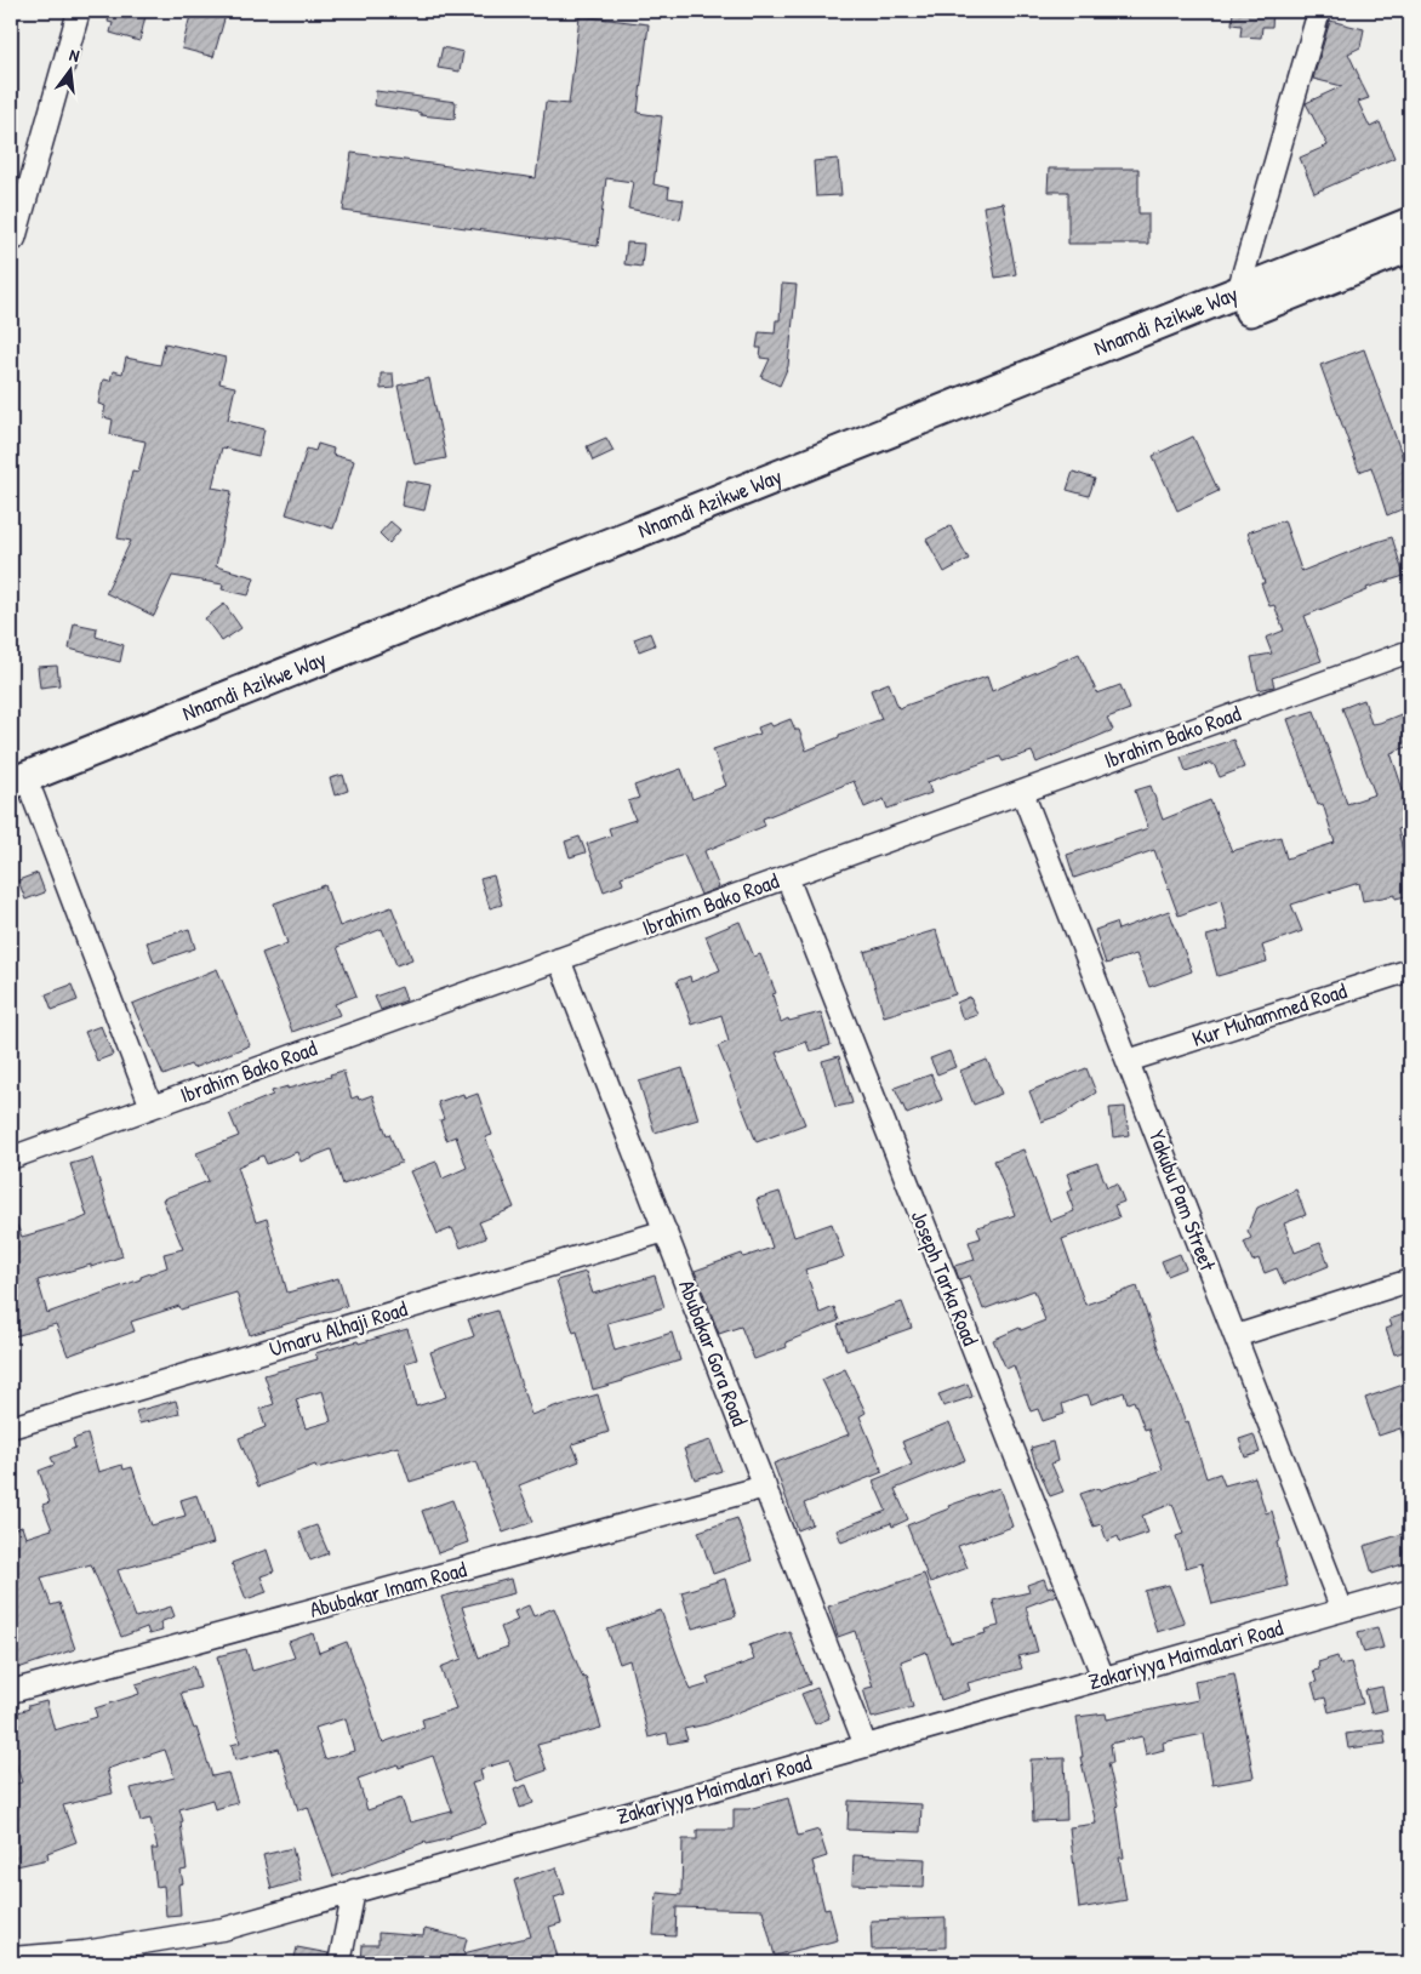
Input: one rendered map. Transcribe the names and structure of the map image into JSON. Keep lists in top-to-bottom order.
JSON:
{
  "streets": {
    "highway": ["Nnamdi Azikwe Way"],
    "street": [
      "Ibrahim Bako Road",
      "Kur Muhammed Road",
      "Yakubu Pam Street",
      "Joseph Tarka Road",
      "Umaru Alhaji Road",
      "Abubakar Gora Road",
      "Abubakar Imam Road",
      "Zakariyya Maimalari Road"
    ]
  },
  "crossings": [
    ["Ibrahim Bako Road", "Yakubu Pam Street"],
    ["Ibrahim Bako Road", "Joseph Tarka Road"],
    ["Ibrahim Bako Road", "Abubakar Gora Road"],
    ["Kur Muhammed Road", "Yakubu Pam Street"],
    ["Yakubu Pam Street", "Zakariyya Maimalari Road"],
    ["Joseph Tarka Road", "Zakariyya Maimalari Road"],
    ["Umaru Alhaji Road", "Abubakar Gora Road"],
    ["Abubakar Gora Road", "Abubakar Imam Road"],
    ["Abubakar Gora Road", "Zakariyya Maimalari Road"]
  ],
  "north": "top"
}
